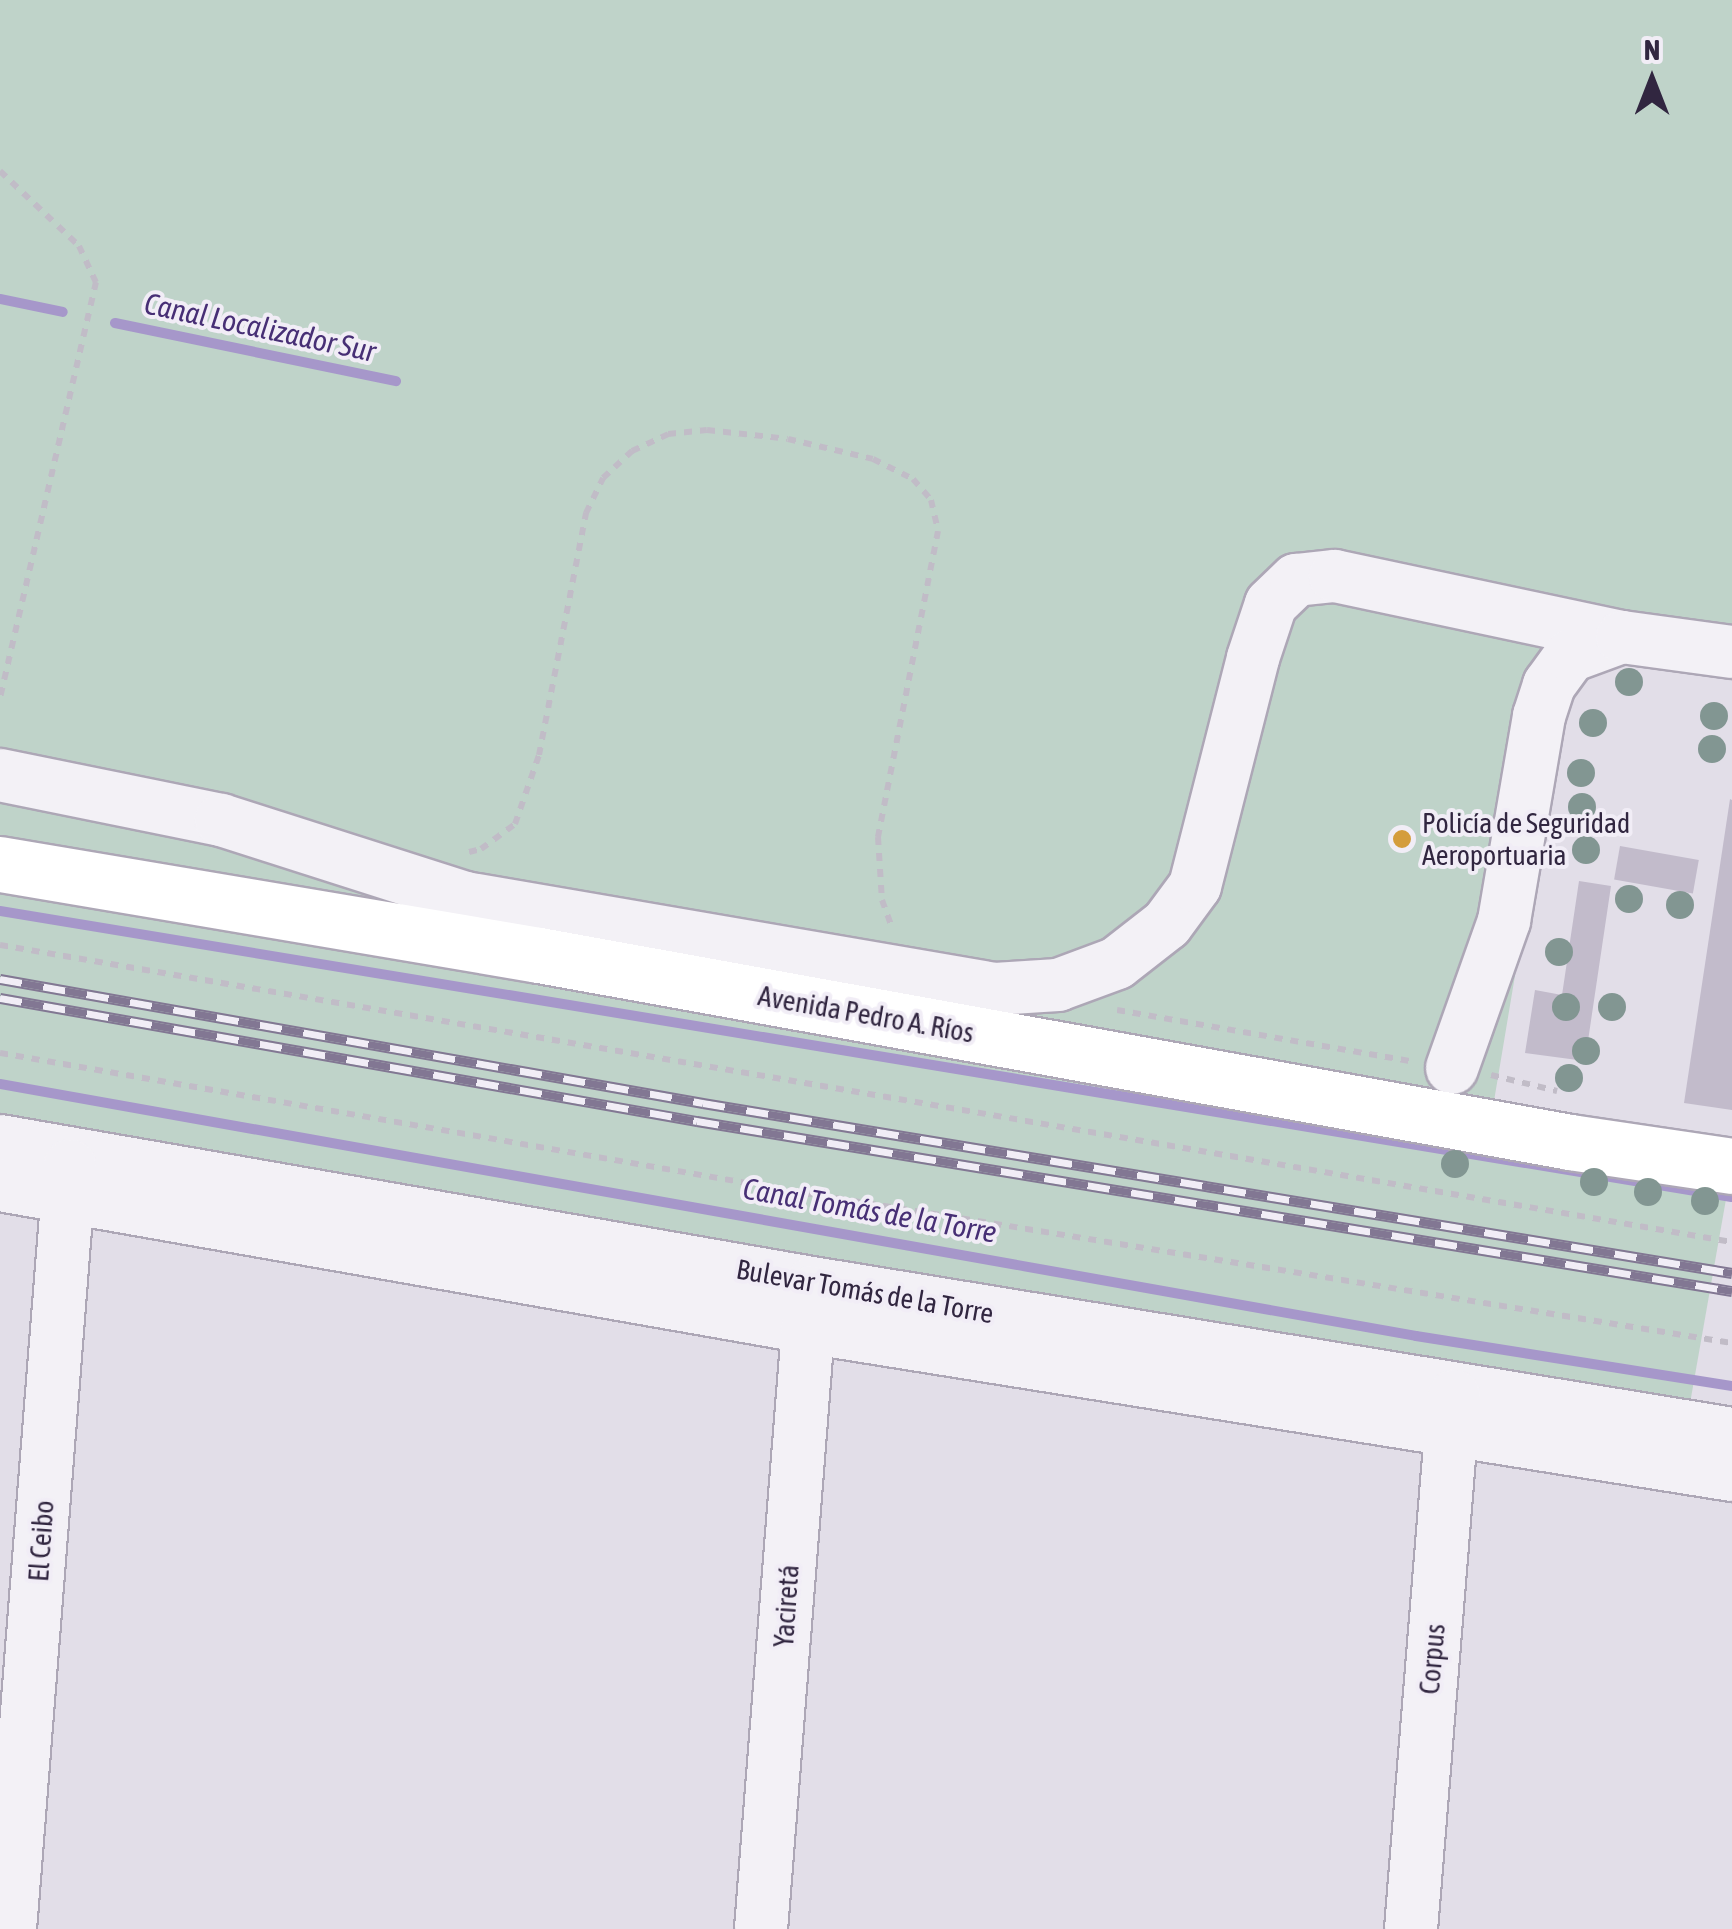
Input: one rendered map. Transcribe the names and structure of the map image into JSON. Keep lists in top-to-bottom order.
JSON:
{
  "streets": {
    "main road": ["Avenida Pedro A. Ríos"],
    "street": [
      "Bulevar Tomás de la Torre",
      "El Ceibo",
      "Yaciretá",
      "Corpus"
    ]
  },
  "crossings": [
    ["Bulevar Tomás de la Torre", "El Ceibo"],
    ["Bulevar Tomás de la Torre", "Yaciretá"],
    ["Bulevar Tomás de la Torre", "Corpus"]
  ],
  "water": ["Canal Localizador Sur", "Canal Tomás de la Torre"],
  "places": ["Policía de Seguridad Aeroportuaria"],
  "north": "top"
}
